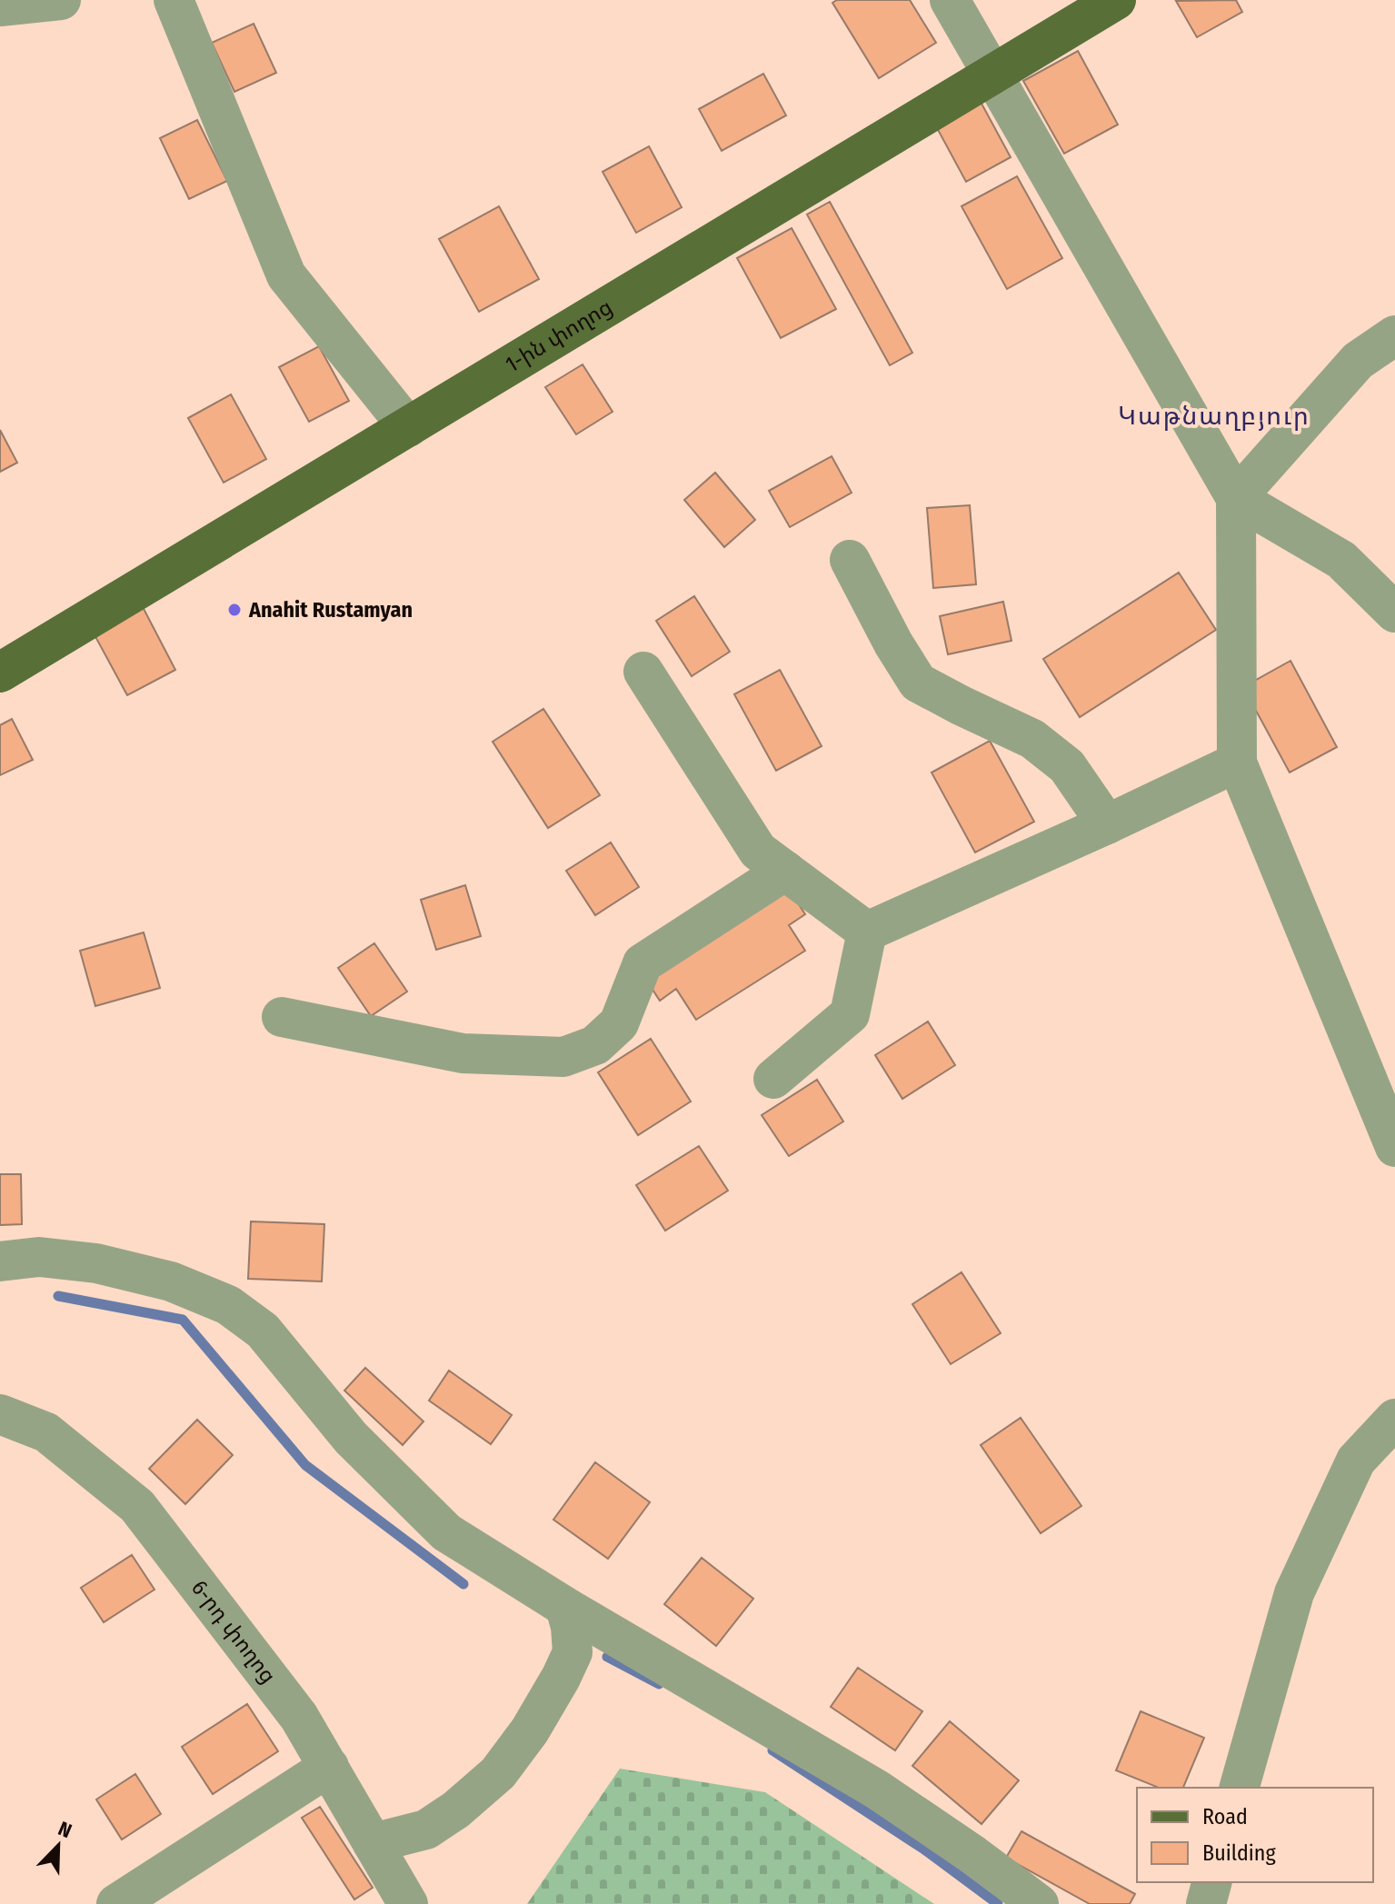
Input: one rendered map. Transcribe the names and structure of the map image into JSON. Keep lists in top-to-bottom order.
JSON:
{
  "streets": {
    "main road": ["1-ին փողոց"],
    "street": ["6-րդ փողոց"]
  },
  "districts": ["Կաթնաղբյուր"],
  "places": ["Anahit Rustamyan"],
  "legend": ["Road", "Building"],
  "north": "top right"
}
